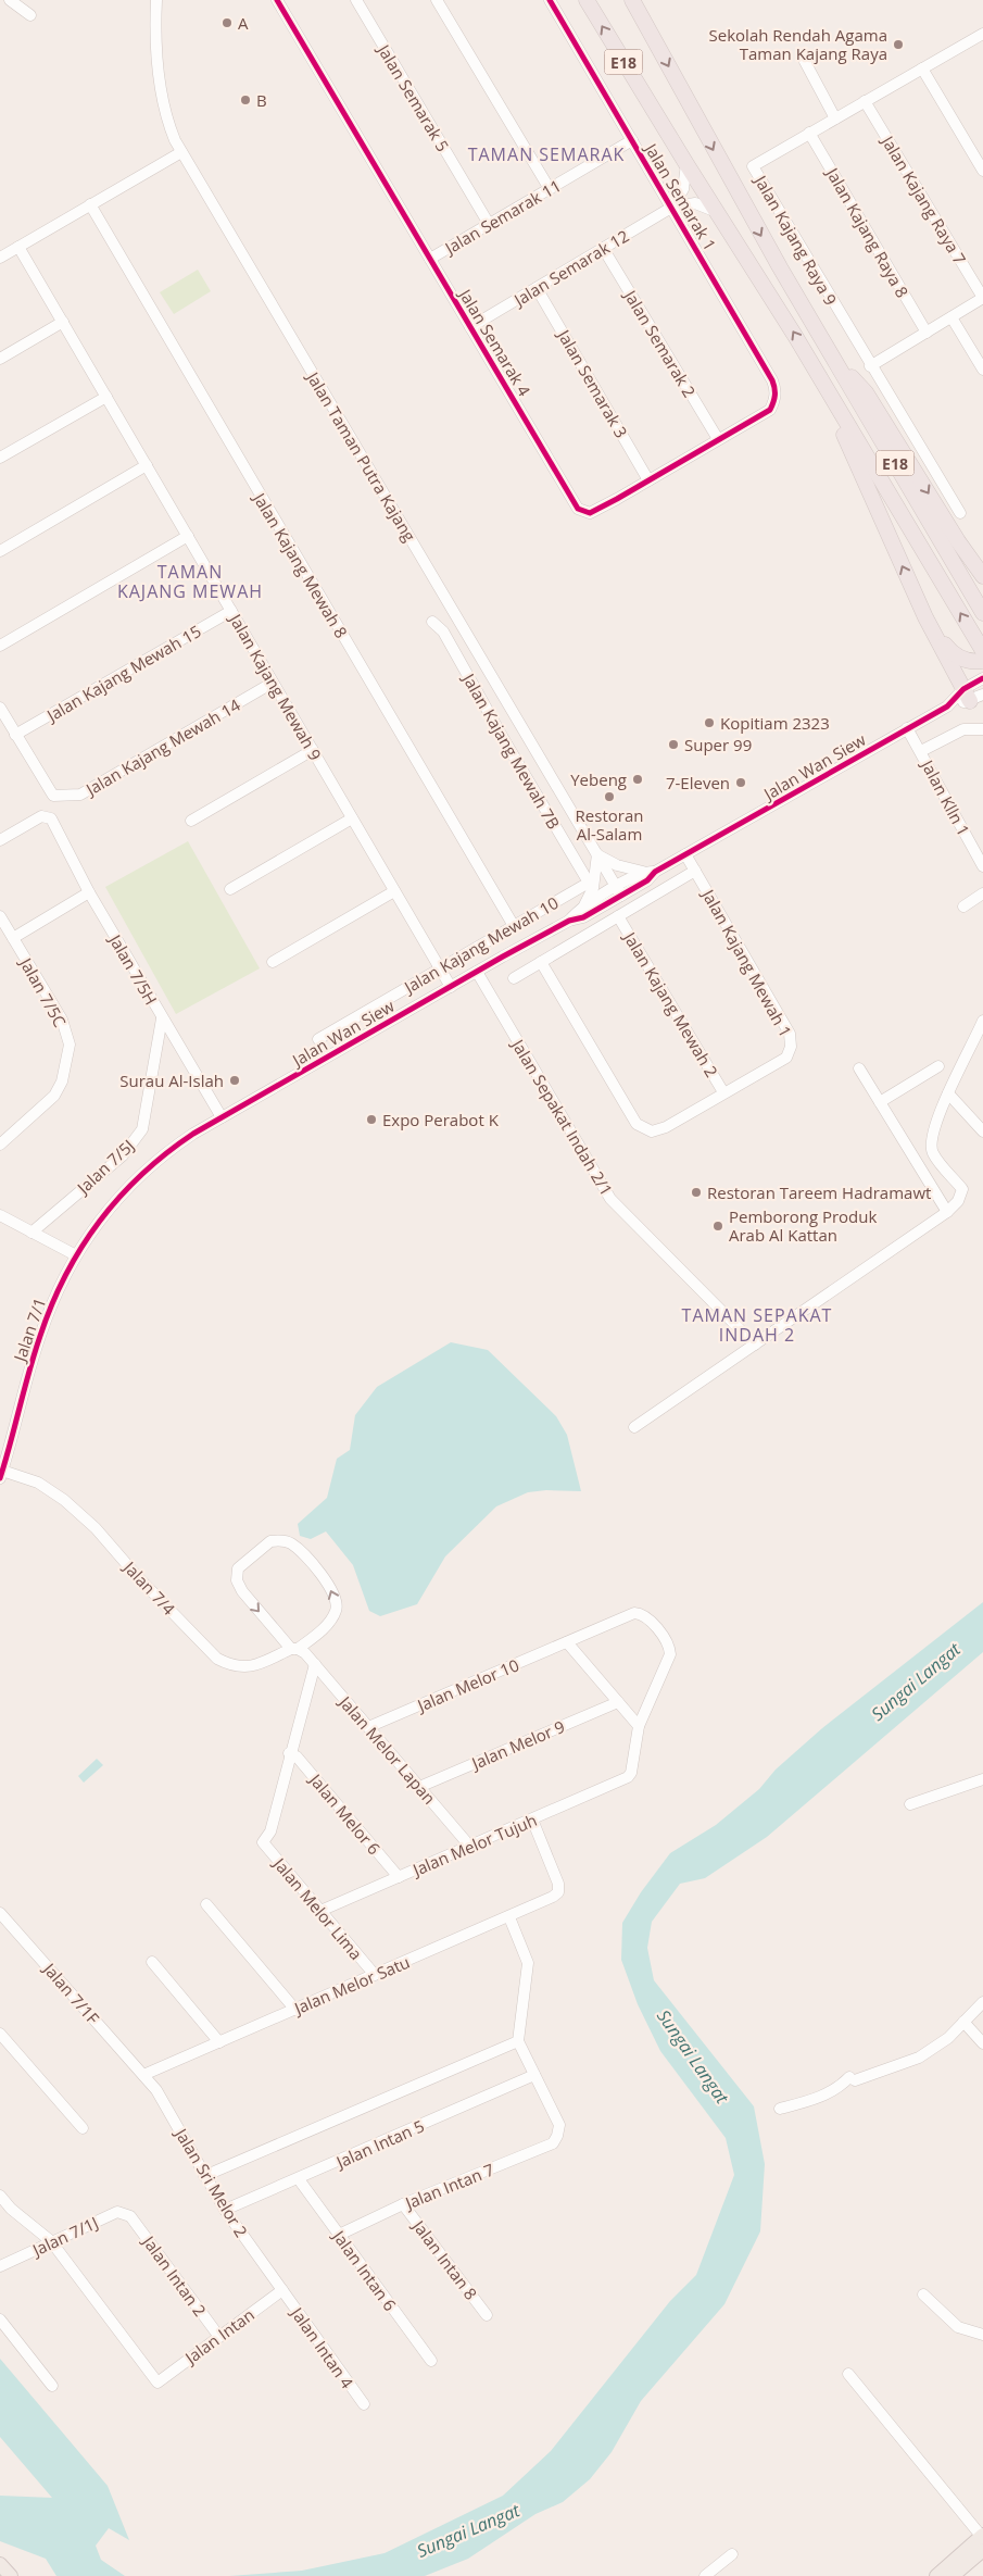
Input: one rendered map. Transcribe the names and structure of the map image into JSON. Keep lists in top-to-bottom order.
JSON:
{
  "streets": {
    "highway": ["E18"],
    "street": [
      "Jalan Semarak 5",
      "Jalan Semarak 1",
      "Jalan Kajang Raya 7",
      "Jalan Semarak 11",
      "Jalan Kajang Raya 8",
      "Jalan Kajang Raya 9",
      "Jalan Semarak 12",
      "Jalan Semarak 4",
      "Jalan Semarak 2",
      "Jalan Semarak 3",
      "Jalan Taman Putra Kajang",
      "Jalan Kajang Mewah 8",
      "Jalan Kajang Mewah 15",
      "Jalan Kajang Mewah 9",
      "Jalan Kajang Mewah 14",
      "Jalan Kajang Mewah 7B",
      "Jalan Wan Siew",
      "Jalan Klln 1",
      "Jalan Kajang Mewah 10",
      "Jalan Kajang Mewah 1",
      "Jalan 7/5H",
      "Jalan 7/5C",
      "Jalan Kajang Mewah 2",
      "Jalan Sepakat Indah 2/1",
      "Jalan 7/5J",
      "Jalan 7/1",
      "Jalan 7/4",
      "Jalan Melor 10",
      "Jalan Melor 9",
      "Jalan Melor Lapan",
      "Jalan Melor 6",
      "Jalan Melor Tujuh",
      "Jalan Melor Lima",
      "Jalan Melor Satu",
      "Jalan 7/1F",
      "Jalan Intan 5",
      "Jalan Sri Melor 2",
      "Jalan Intan 7",
      "Jalan 7/1J",
      "Jalan Intan 8",
      "Jalan Intan 6",
      "Jalan Intan 2",
      "Jalan Intan",
      "Jalan Intan 4"
    ]
  },
  "crossings": [
    ["E18", "Jalan Semarak 12"],
    ["Jalan Semarak 5", "Jalan Semarak 11"],
    ["Jalan Semarak 1", "Jalan Semarak 11"],
    ["Jalan Semarak 1", "Jalan Semarak 12"],
    ["Jalan Semarak 1", "Jalan Semarak 4"],
    ["Jalan Kajang Raya 7", "Jalan Kajang Raya 9"],
    ["Jalan Semarak 11", "Jalan Semarak 4"],
    ["Jalan Kajang Raya 8", "Jalan Kajang Raya 9"],
    ["Jalan Semarak 12", "Jalan Semarak 4"],
    ["Jalan Semarak 12", "Jalan Semarak 2"],
    ["Jalan Semarak 12", "Jalan Semarak 3"],
    ["Jalan Semarak 4", "Jalan Semarak 2"],
    ["Jalan Semarak 4", "Jalan Semarak 3"],
    ["Jalan Taman Putra Kajang", "Jalan Wan Siew"],
    ["Jalan Kajang Mewah 8", "Jalan Kajang Mewah 10"],
    ["Jalan Kajang Mewah 15", "Jalan Kajang Mewah 9"],
    ["Jalan Kajang Mewah 15", "Jalan Kajang Mewah 14"],
    ["Jalan Kajang Mewah 9", "Jalan Kajang Mewah 14"],
    ["Jalan Kajang Mewah 9", "Jalan Wan Siew"],
    ["Jalan Kajang Mewah 9", "Jalan Kajang Mewah 10"],
    ["Jalan Kajang Mewah 7B", "Jalan Kajang Mewah 10"],
    ["Jalan Wan Siew", "Jalan Klln 1"],
    ["Jalan Wan Siew", "Jalan Kajang Mewah 1"],
    ["Jalan Wan Siew", "Jalan 7/5H"],
    ["Jalan Wan Siew", "Jalan Sepakat Indah 2/1"],
    ["Jalan Wan Siew", "Jalan 7/1"],
    ["Jalan Kajang Mewah 1", "Jalan Kajang Mewah 2"],
    ["Jalan 7/5H", "Jalan 7/5J"],
    ["Jalan 7/1", "Jalan 7/4"],
    ["Jalan 7/4", "Jalan Melor Lapan"],
    ["Jalan Melor 10", "Jalan Melor Lapan"],
    ["Jalan Melor 10", "Jalan Melor Tujuh"],
    ["Jalan Melor 9", "Jalan Melor Lapan"],
    ["Jalan Melor Lapan", "Jalan Melor Tujuh"],
    ["Jalan Melor 6", "Jalan Melor Tujuh"],
    ["Jalan Melor 6", "Jalan Melor Lima"],
    ["Jalan Melor Tujuh", "Jalan Melor Lima"],
    ["Jalan Melor Tujuh", "Jalan Melor Satu"],
    ["Jalan Melor Lima", "Jalan Melor Satu"],
    ["Jalan Melor Satu", "Jalan 7/1F"],
    ["Jalan Melor Satu", "Jalan Sri Melor 2"],
    ["Jalan 7/1F", "Jalan Sri Melor 2"],
    ["Jalan Intan 5", "Jalan Sri Melor 2"],
    ["Jalan Intan 5", "Jalan Intan 7"],
    ["Jalan Intan 5", "Jalan Intan 6"],
    ["Jalan Sri Melor 2", "Jalan Intan"],
    ["Jalan Sri Melor 2", "Jalan Intan 4"],
    ["Jalan Intan 7", "Jalan Intan 8"],
    ["Jalan Intan 7", "Jalan Intan 6"],
    ["Jalan 7/1J", "Jalan Intan 2"],
    ["Jalan 7/1J", "Jalan Intan"],
    ["Jalan Intan 2", "Jalan Intan"],
    ["Jalan Intan", "Jalan Intan 4"]
  ],
  "districts": ["TAMAN SEMARAK", "TAMAN KAJANG MEWAH", "TAMAN SEPAKAT INDAH 2"],
  "water": ["Sungai Langat"],
  "places": [
    "A",
    "Sekolah Rendah Agama Taman Kajang Raya",
    "B",
    "Kopitiam 2323",
    "Super 99",
    "Yebeng",
    "7-Eleven",
    "Restoran Al-Salam",
    "Surau Al-Islah",
    "Expo Perabot K",
    "Restoran Tareem Hadramawt",
    "Pemborong Produk Arab Al Kattan"
  ]
}
